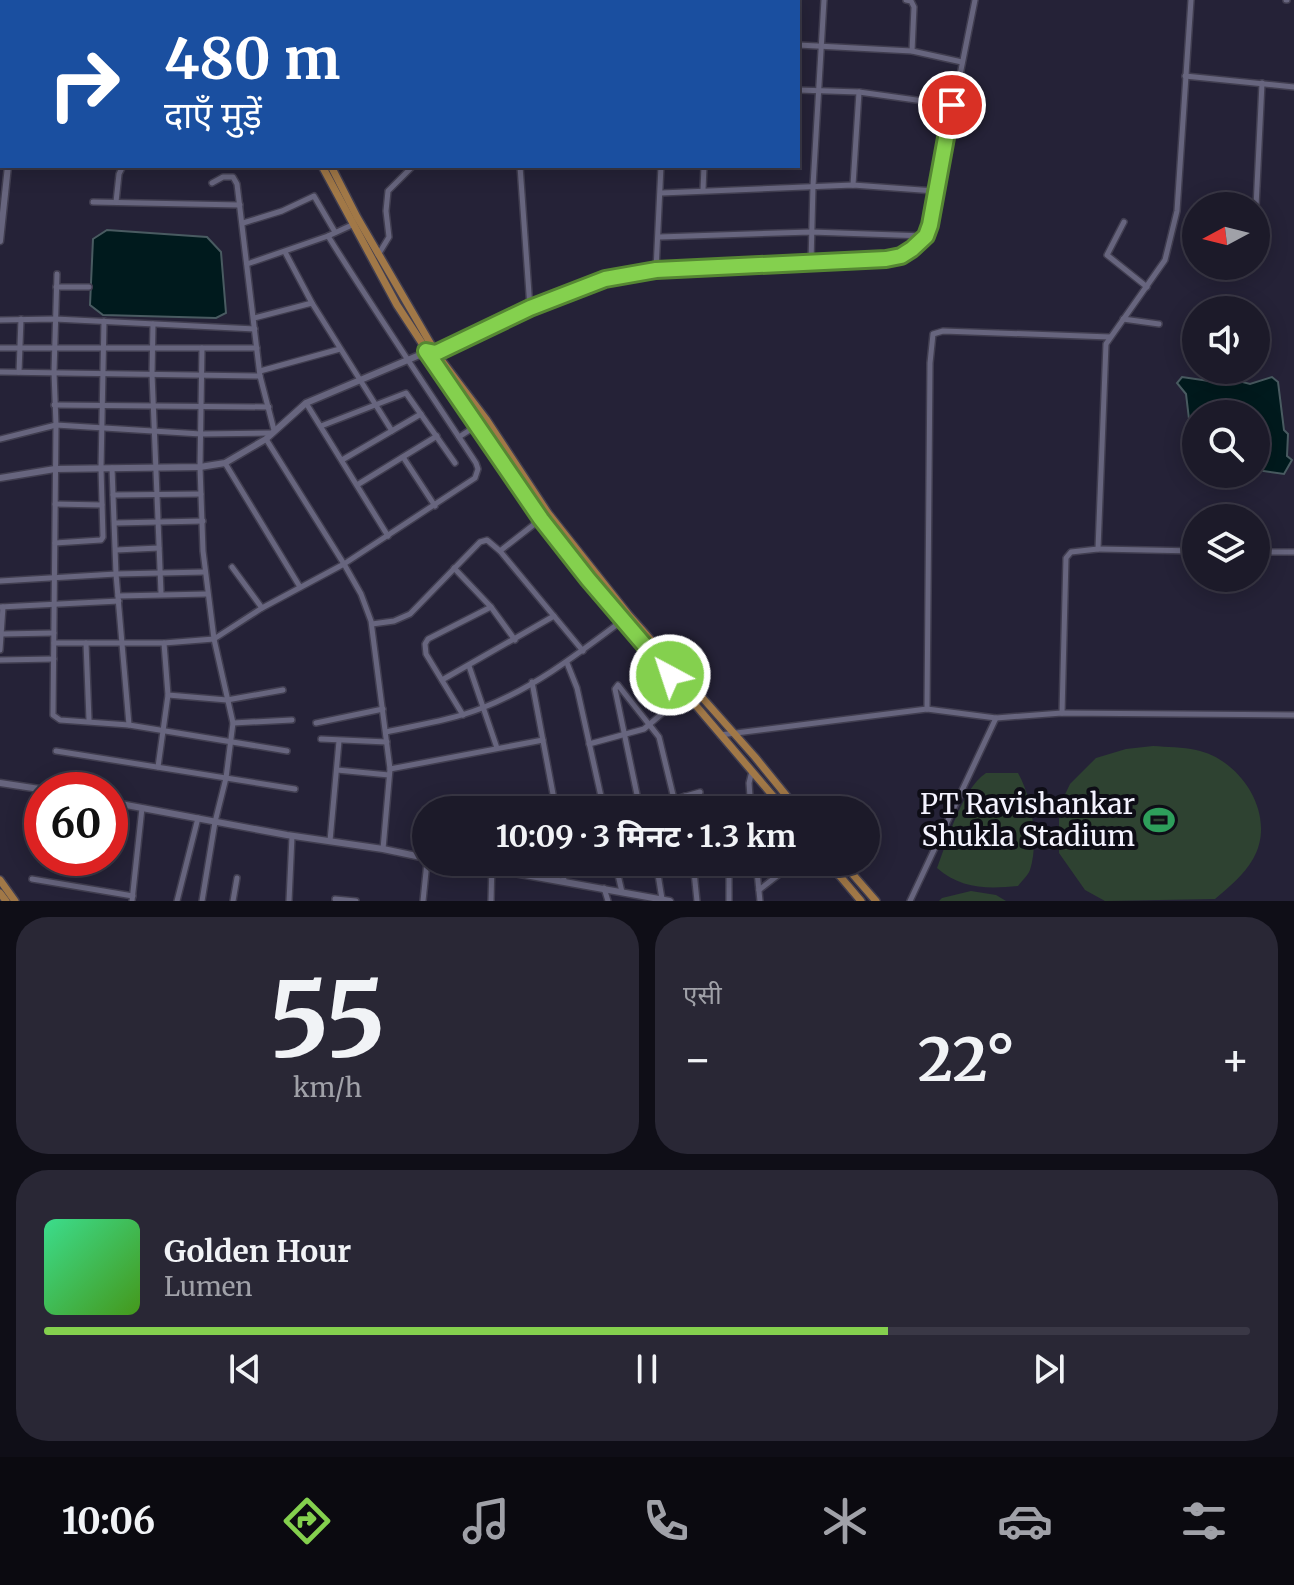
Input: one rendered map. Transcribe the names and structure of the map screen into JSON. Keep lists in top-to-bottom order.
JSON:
{
  "places": {
    "sports": ["PT Ravishankar Shukla Stadium"]
  },
  "north": "left",
  "page": {
    "turn": ["480 m", "दाएँ मुड़ें"],
    "limit": "60",
    "trip": "10:09 · 3 मिनट · 1.3 km",
    "tile": [
      ["55", "km/h"],
      "एसी"
    ],
    "heat": ["−", "22°", "+"],
    "song": ["Golden Hour", "Lumen"],
    "tabs": "10:06"
  }
}
